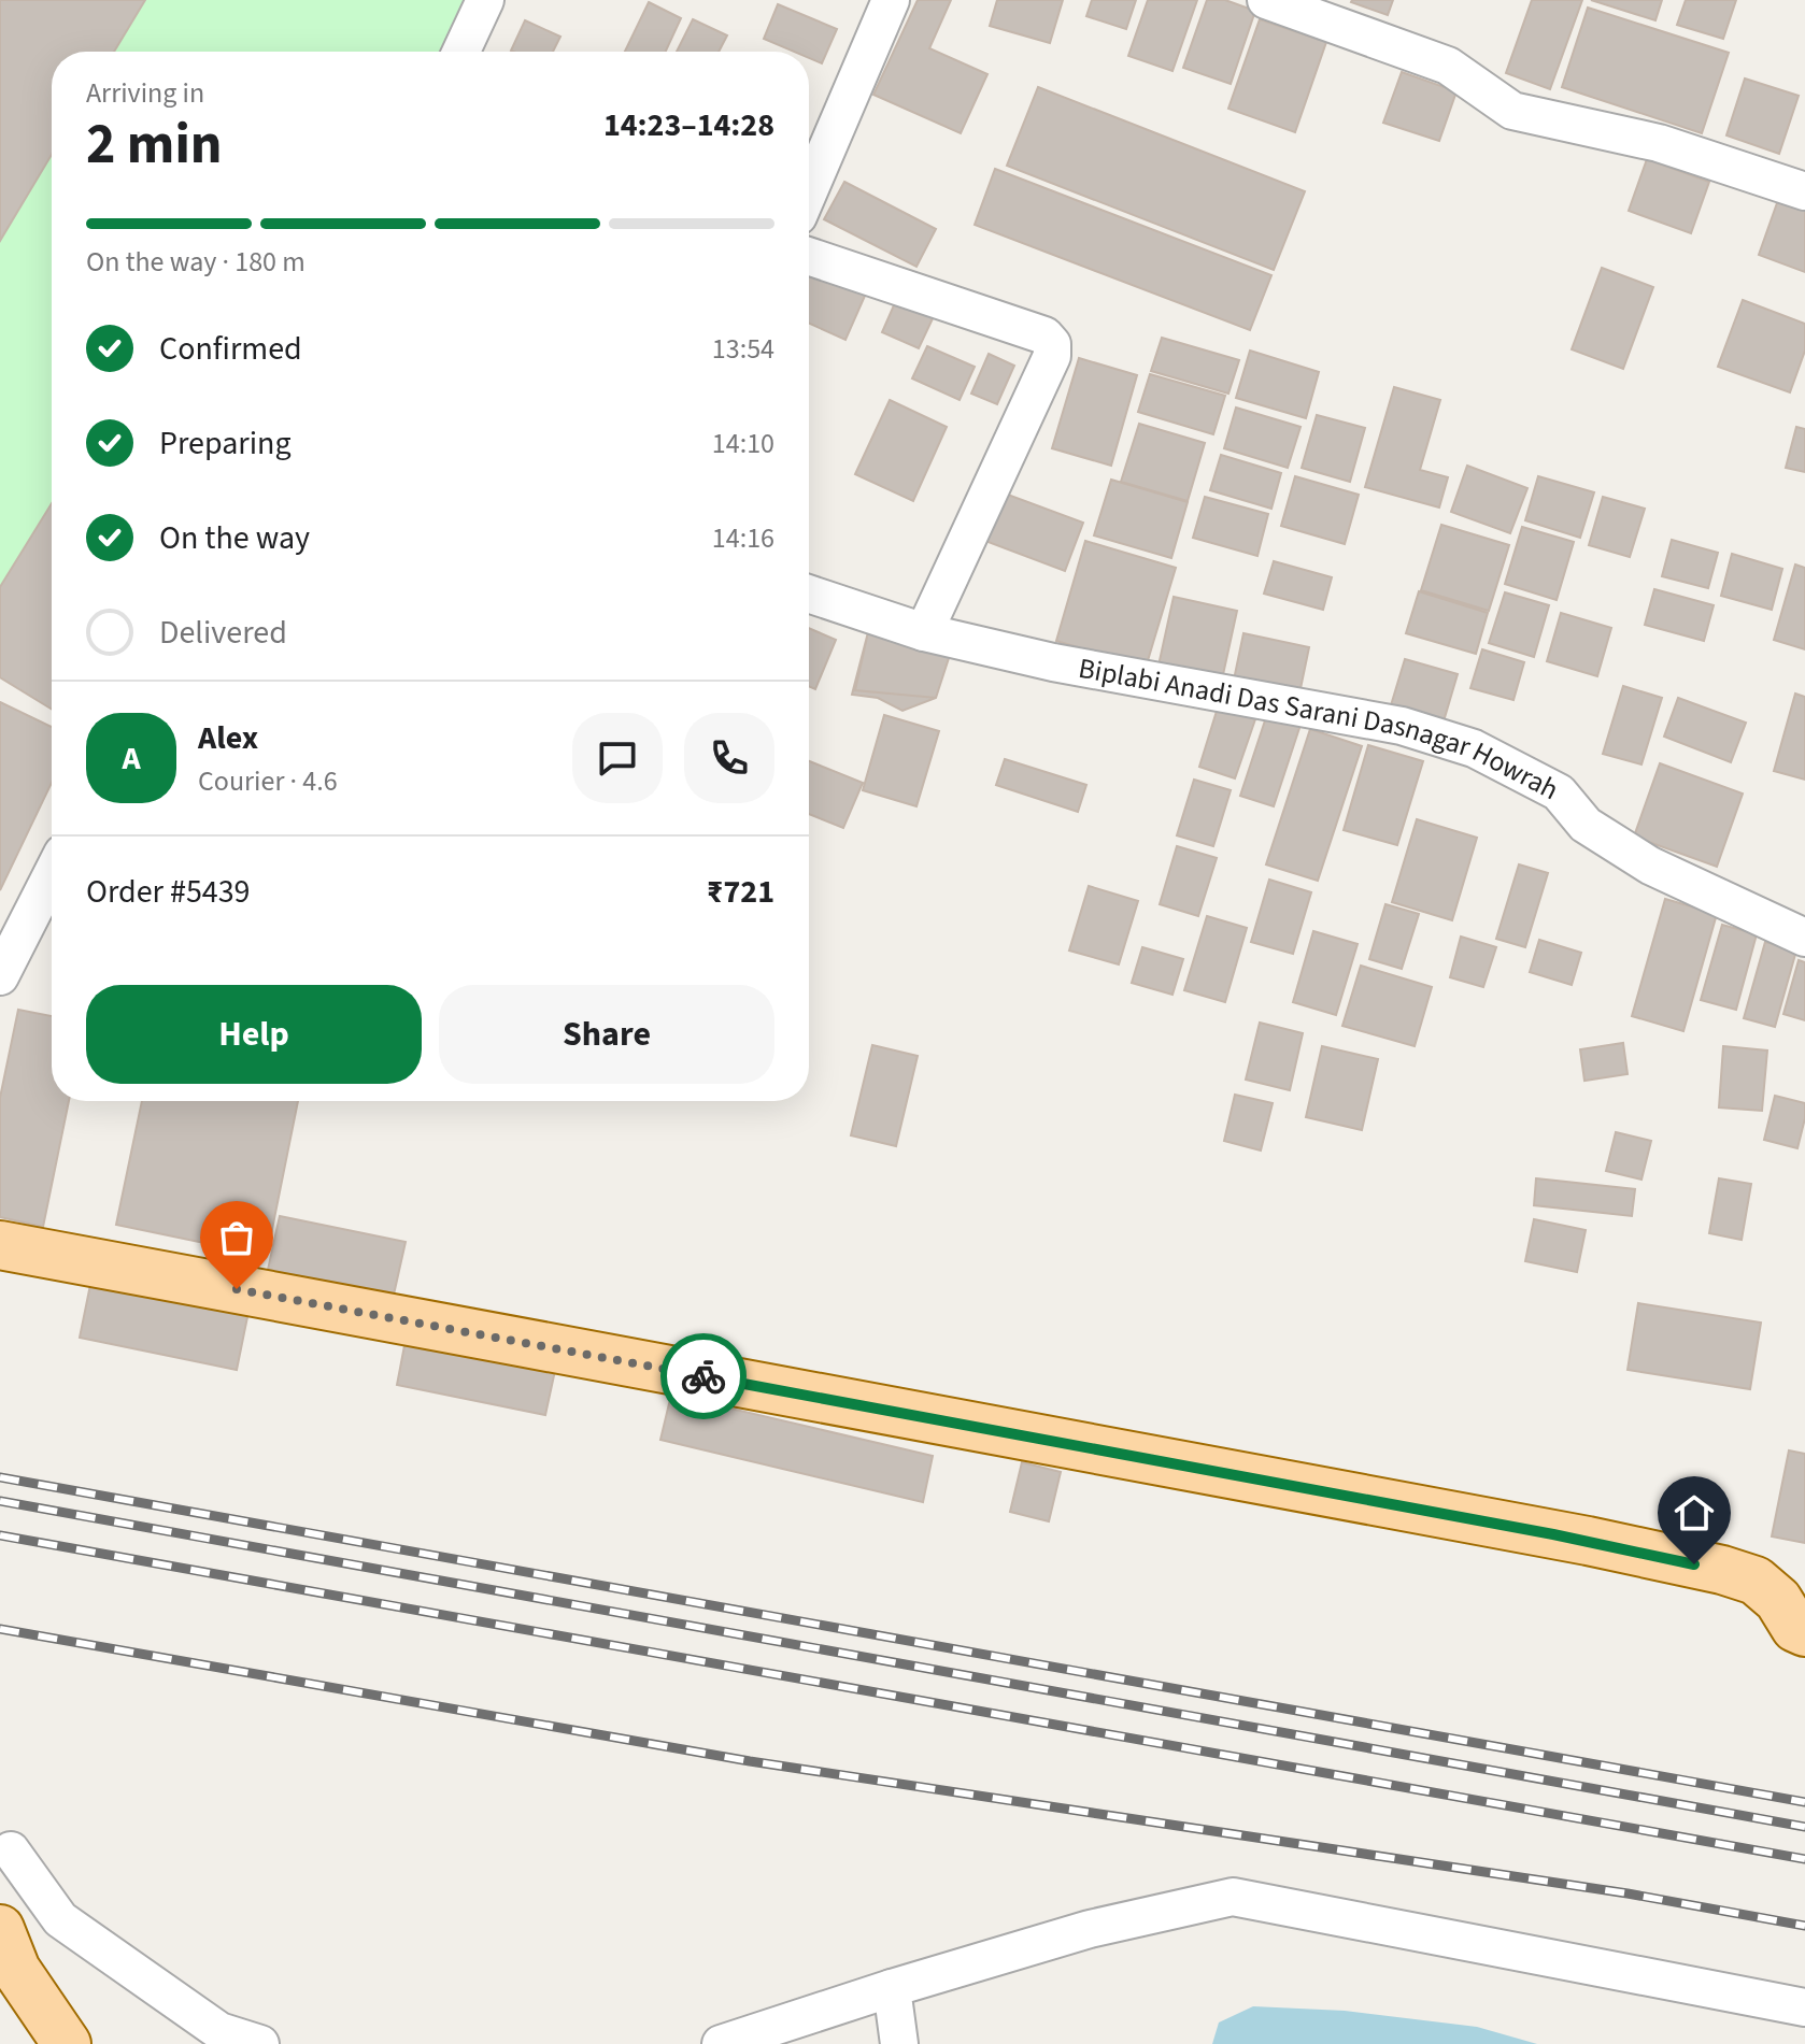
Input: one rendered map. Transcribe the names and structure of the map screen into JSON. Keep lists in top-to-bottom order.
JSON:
{
  "streets": {
    "street": ["Biplabi Anadi Das Sarani Dasnagar Howrah"]
  },
  "page": {
    "heading": ["2 min", "Arriving in", "14:23–14:28"],
    "panel": [
      "Alex",
      "Courier · 4.6",
      "Order #5439",
      "₹721"
    ],
    "bar": "On the way · 180 m",
    "list": [
      ["Confirmed", "13:54"],
      ["Preparing", "14:10"],
      ["On the way", "14:16"],
      "Delivered"
    ],
    "round": "A",
    "buttons": ["Help", "Share"]
  }
}
